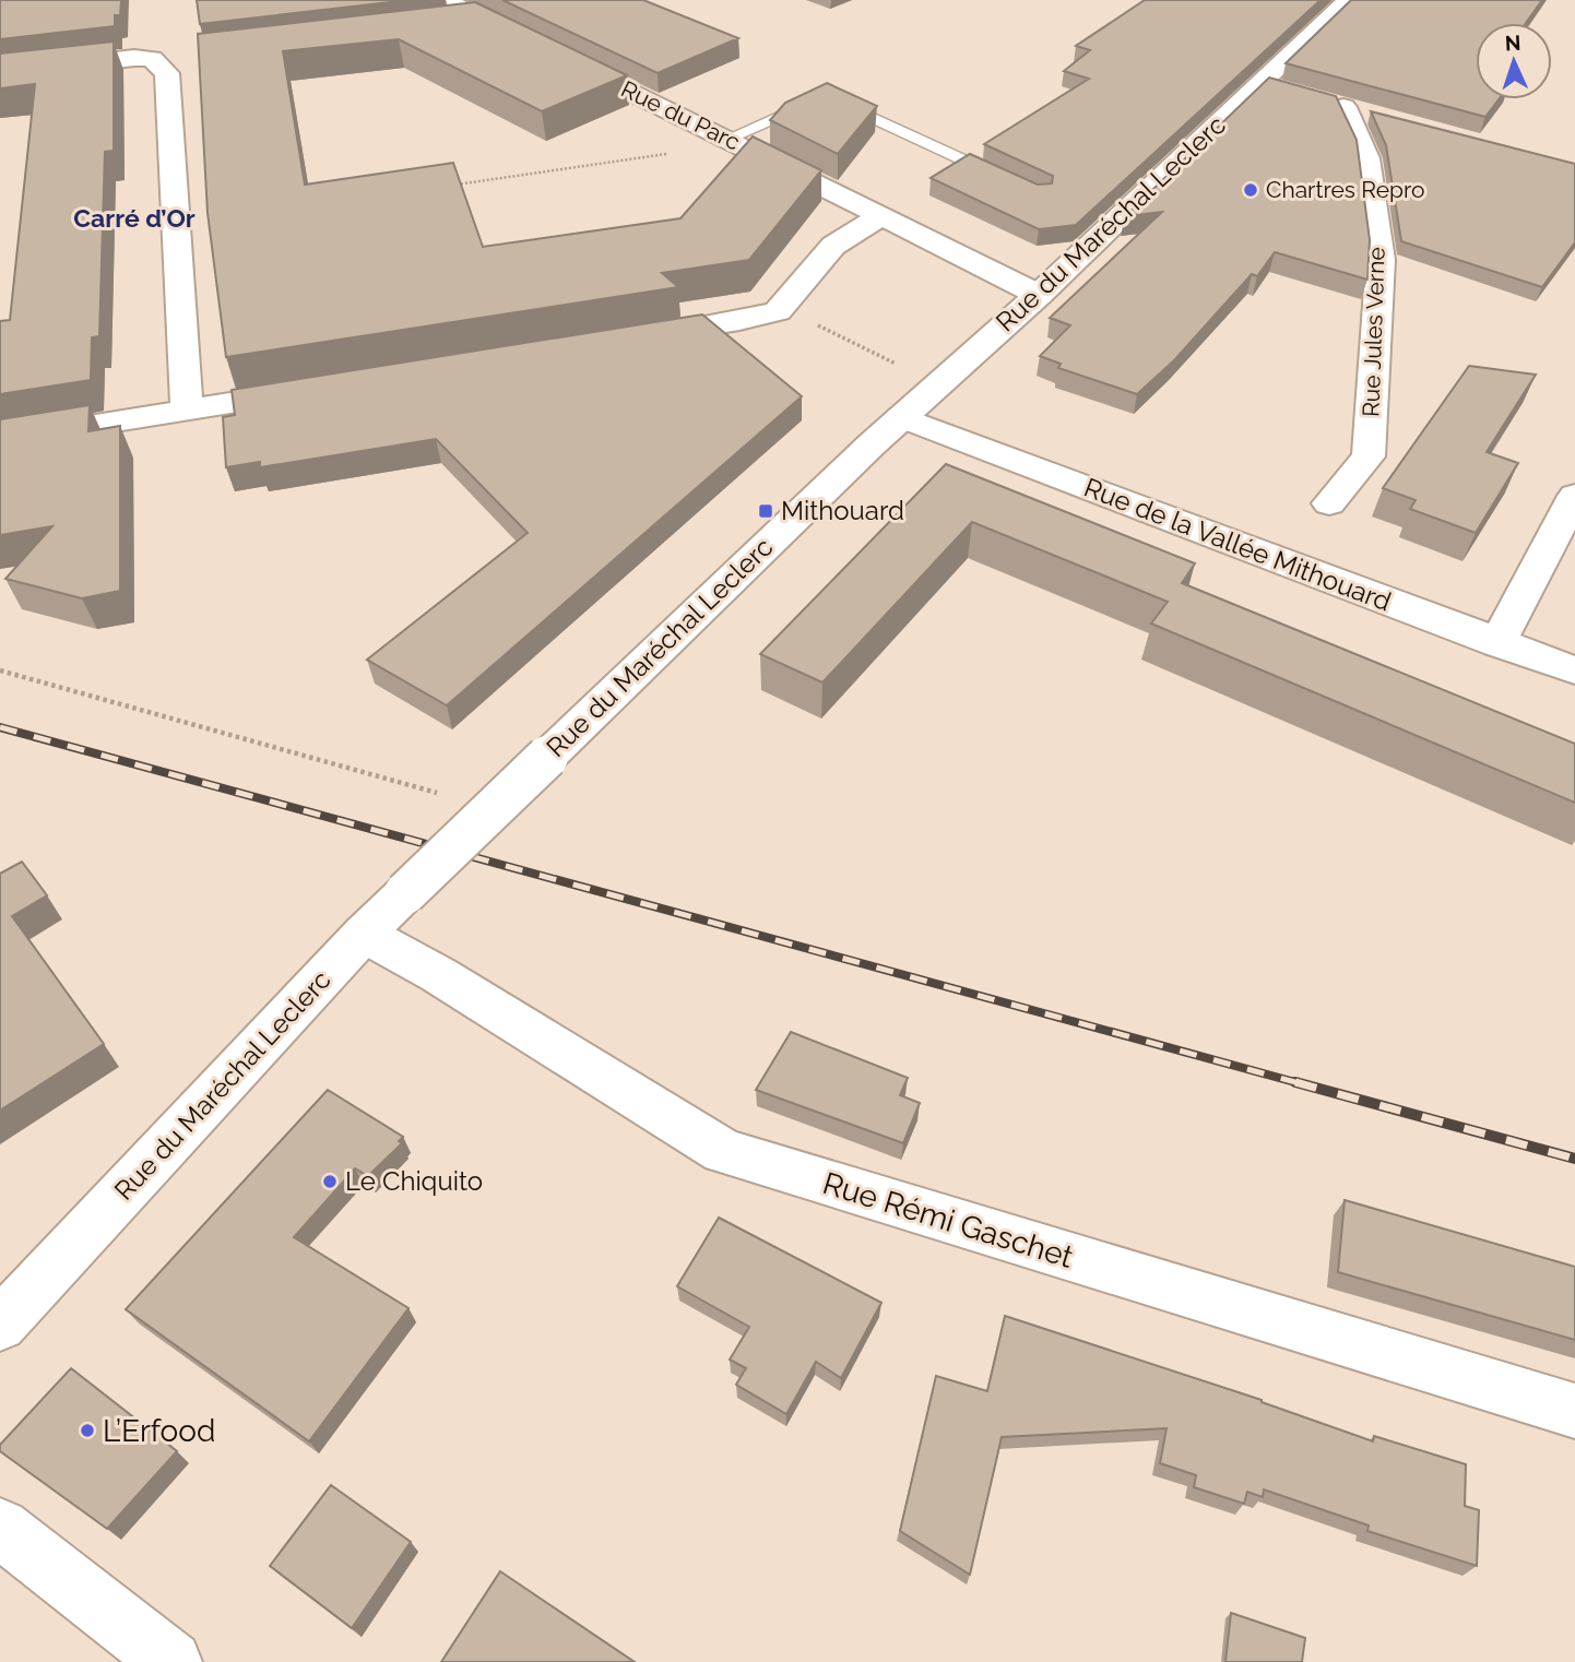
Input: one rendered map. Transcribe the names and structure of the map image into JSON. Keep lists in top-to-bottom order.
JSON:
{
  "streets": {
    "street": [
      "Rue du Parc",
      "Rue du Maréchal Leclerc",
      "Rue Jules Verne",
      "Rue de la Vallée Mithouard",
      "Rue Rémi Gaschet"
    ]
  },
  "crossings": [
    ["Rue du Parc", "Rue du Maréchal Leclerc"],
    ["Rue du Maréchal Leclerc", "Rue de la Vallée Mithouard"],
    ["Rue du Maréchal Leclerc", "Rue Rémi Gaschet"]
  ],
  "districts": ["Carré d’Or"],
  "places": {
    "other": ["Chartres Repro", "Le Chiquito", "L’Erfood"],
    "transit": ["Mithouard"]
  },
  "north": "top"
}
